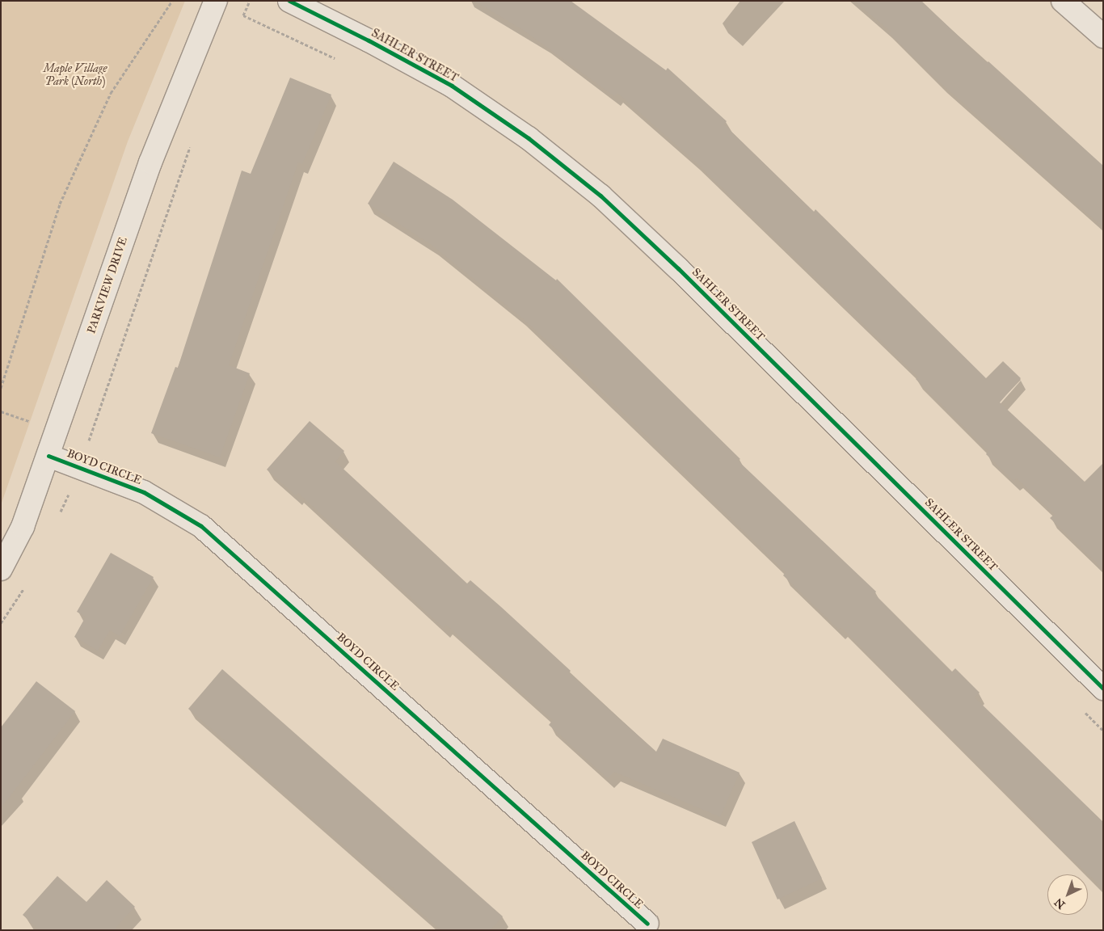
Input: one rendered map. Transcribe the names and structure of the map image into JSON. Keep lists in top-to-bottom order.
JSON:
{
  "streets": {
    "street": ["SAHLER STREET", "PARKVIEW DRIVE", "BOYD CIRCLE"]
  },
  "crossings": [
    ["PARKVIEW DRIVE", "BOYD CIRCLE"]
  ],
  "parks": ["Maple Village Park (North)"],
  "north": "bottom left"
}
